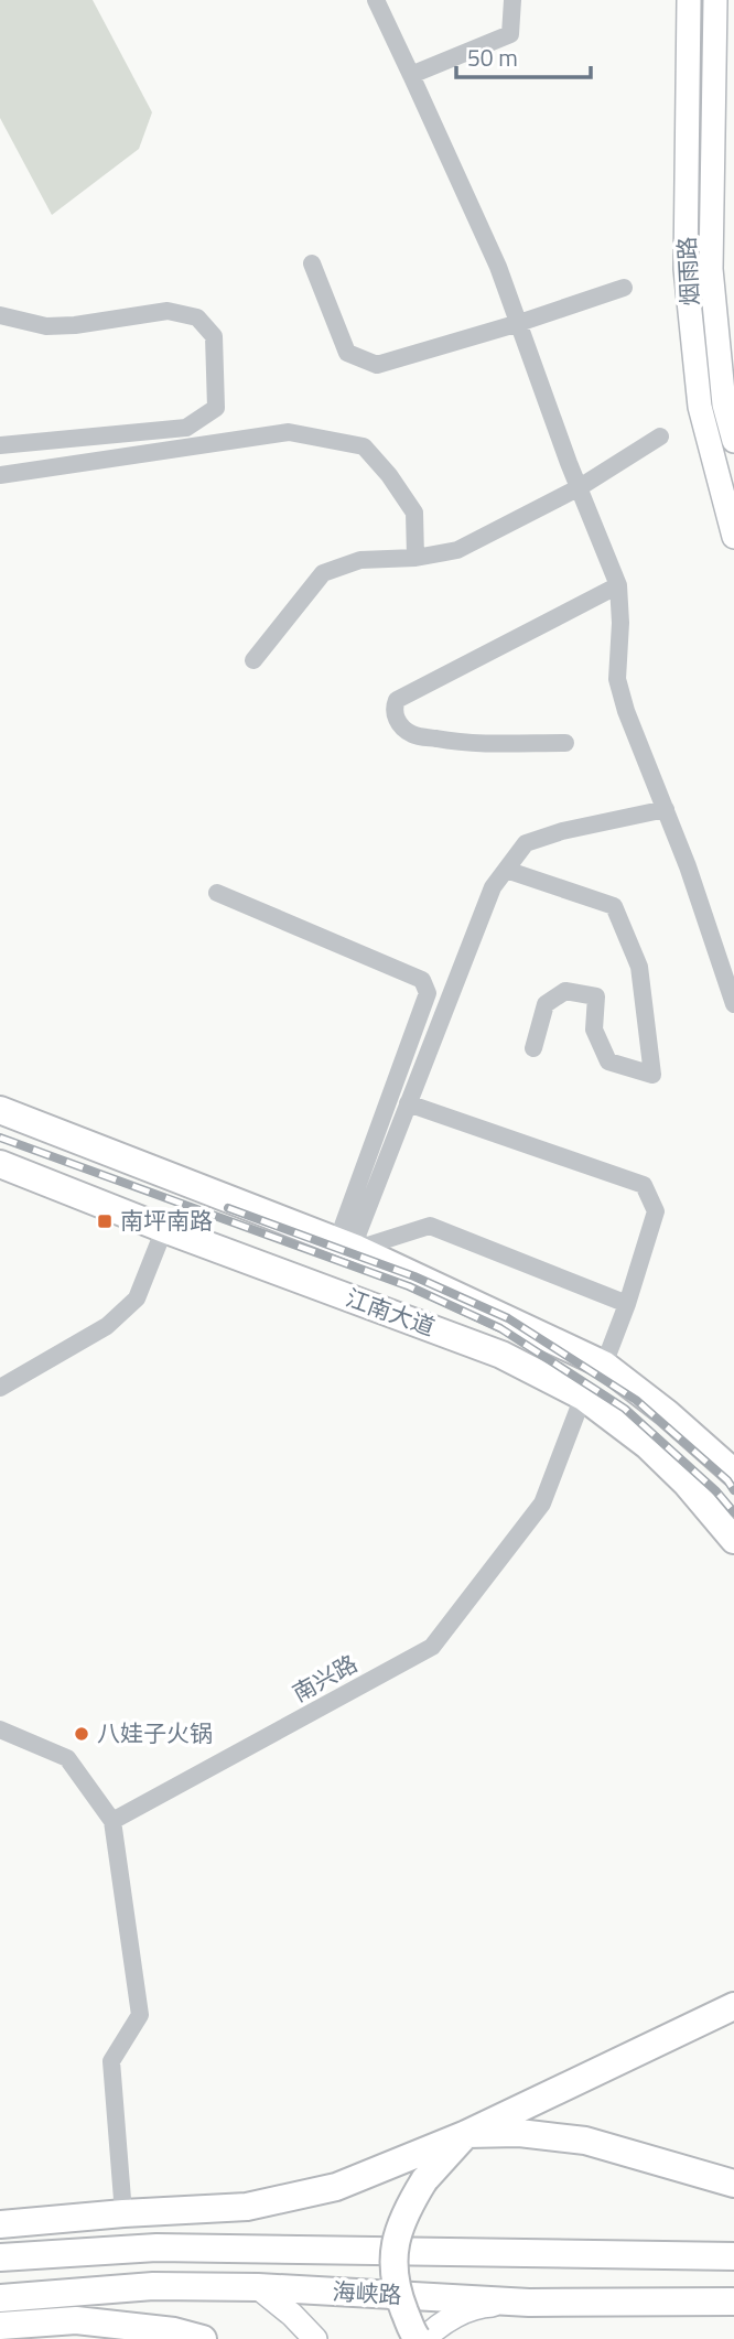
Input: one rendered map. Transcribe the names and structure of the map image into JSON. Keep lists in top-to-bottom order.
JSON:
{
  "streets": {
    "highway": ["江南大道", "海峡路"],
    "main road": ["烟雨路"],
    "street": ["南兴路"]
  },
  "crossings": [
    ["江南大道", "南兴路"]
  ],
  "places": {
    "transit": ["南坪南路"],
    "other": ["八娃子火锅"]
  },
  "scale_bar": "50 m"
}
